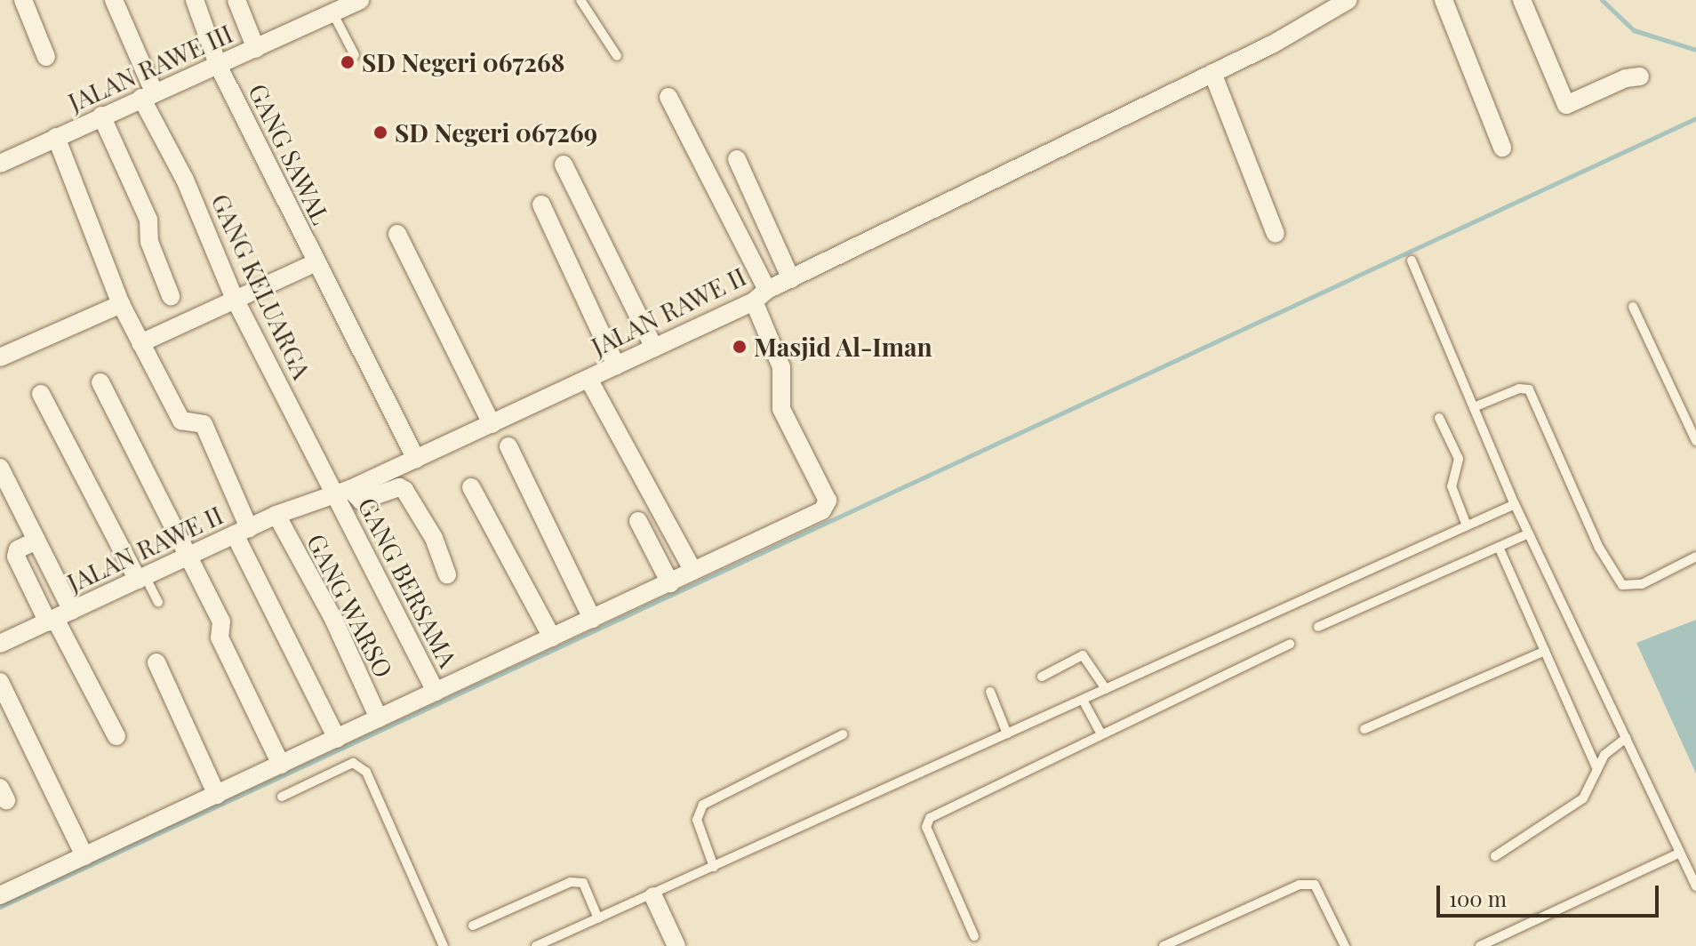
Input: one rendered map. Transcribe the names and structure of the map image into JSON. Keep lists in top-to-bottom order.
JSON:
{
  "streets": {
    "street": [
      "JALAN RAWE III",
      "GANG SAWAL",
      "GANG KELUARGA",
      "JALAN RAWE II",
      "GANG BERSAMA",
      "GANG WARSO"
    ]
  },
  "crossings": [
    ["JALAN RAWE III", "GANG SAWAL"],
    ["JALAN RAWE III", "GANG KELUARGA"],
    ["GANG SAWAL", "JALAN RAWE II"],
    ["GANG KELUARGA", "JALAN RAWE II"],
    ["GANG KELUARGA", "GANG BERSAMA"],
    ["JALAN RAWE II", "GANG BERSAMA"],
    ["JALAN RAWE II", "GANG WARSO"]
  ],
  "places": ["SD Negeri 067268", "SD Negeri 067269", "Masjid Al-Iman"],
  "scale_bar": "100 m"
}
